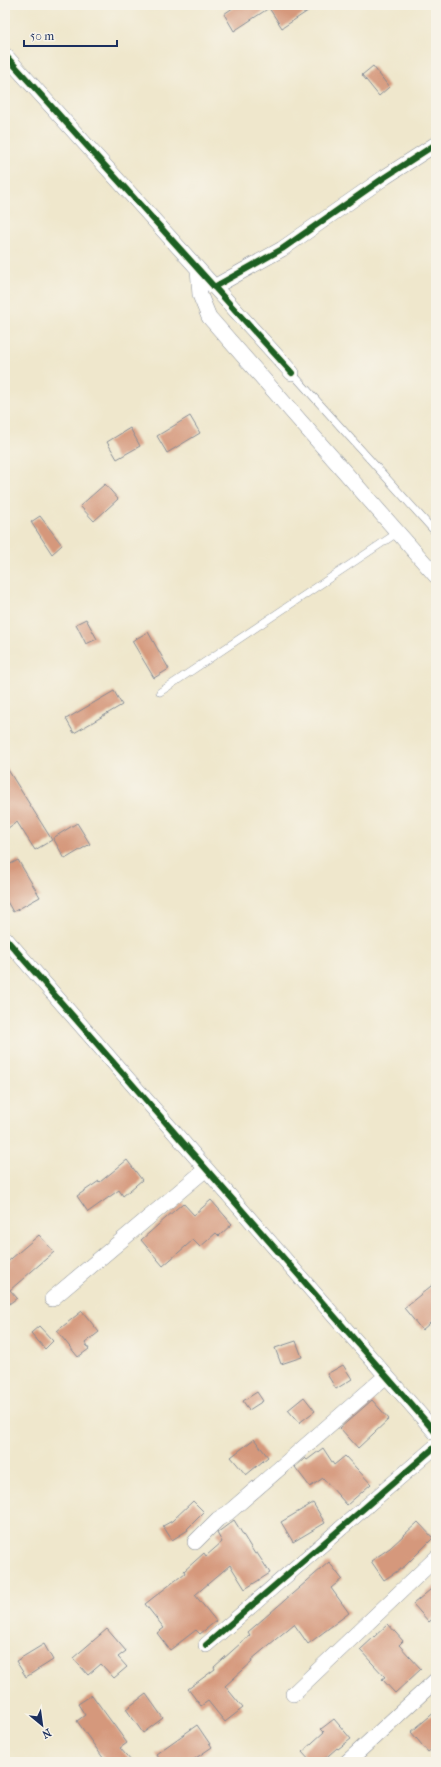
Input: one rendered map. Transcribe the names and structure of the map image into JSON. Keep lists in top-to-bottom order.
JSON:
{
  "scale_bar": "50 m",
  "north": "bottom right"
}
